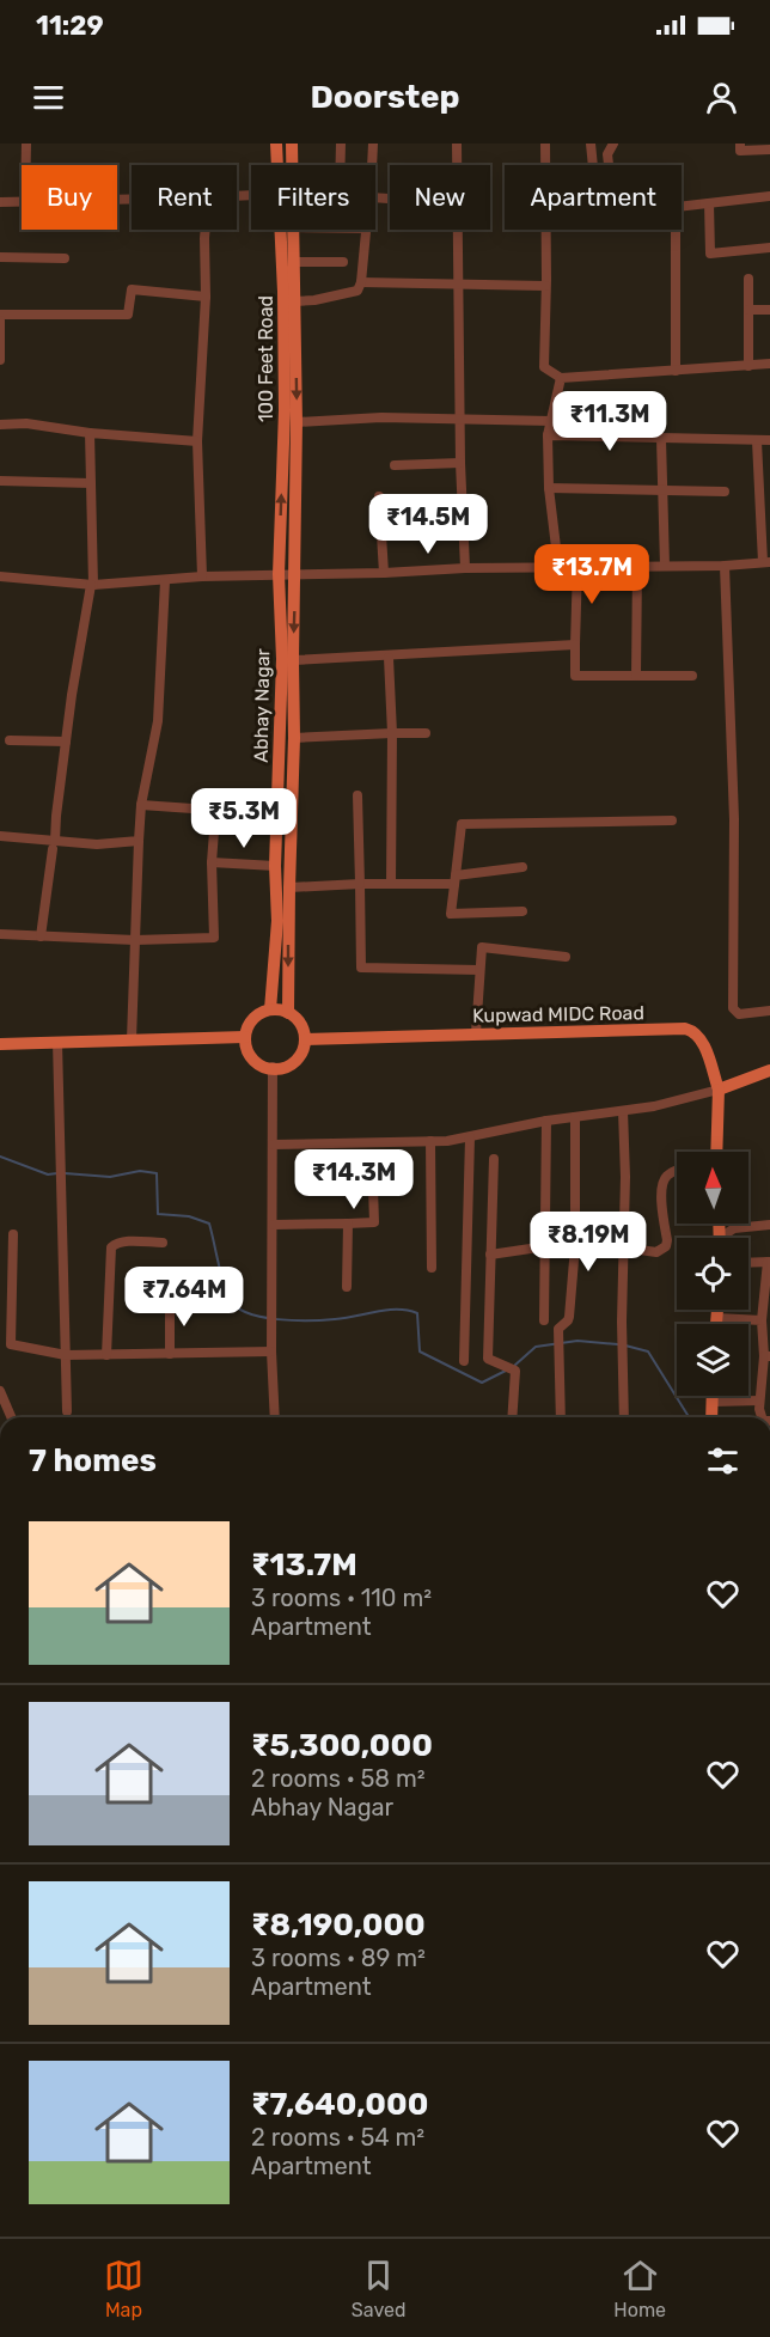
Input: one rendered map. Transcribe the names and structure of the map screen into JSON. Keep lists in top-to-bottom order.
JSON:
{
  "streets": {
    "main road": ["100 Feet Road", "Abhay Nagar", "Kupwad MIDC Road"]
  },
  "crossings": [
    ["100 Feet Road", "Abhay Nagar"],
    ["Abhay Nagar", "Kupwad MIDC Road"]
  ],
  "north": "top",
  "page": {
    "status": "11:29",
    "header": "Doorstep",
    "chip": [
      "Buy",
      "Rent",
      "Filters",
      "New",
      "Apartment"
    ],
    "price": [
      "₹11.3M",
      "₹14.5M",
      "₹13.7M",
      "₹5.3M",
      "₹14.3M",
      "₹8.19M",
      "₹7.64M"
    ],
    "heading": "7 homes",
    "list": [
      {
        "name": "₹13.7M",
        "note": "3 rooms · 110 m² · Apartment"
      },
      {
        "name": "₹5,300,000",
        "note": "2 rooms · 58 m² · Abhay Nagar"
      },
      {
        "name": "₹8,190,000",
        "note": "3 rooms · 89 m² · Apartment"
      },
      {
        "name": "₹7,640,000",
        "note": "2 rooms · 54 m² · Apartment"
      }
    ],
    "tabs": ["Map", "Saved", "Home"]
  }
}
